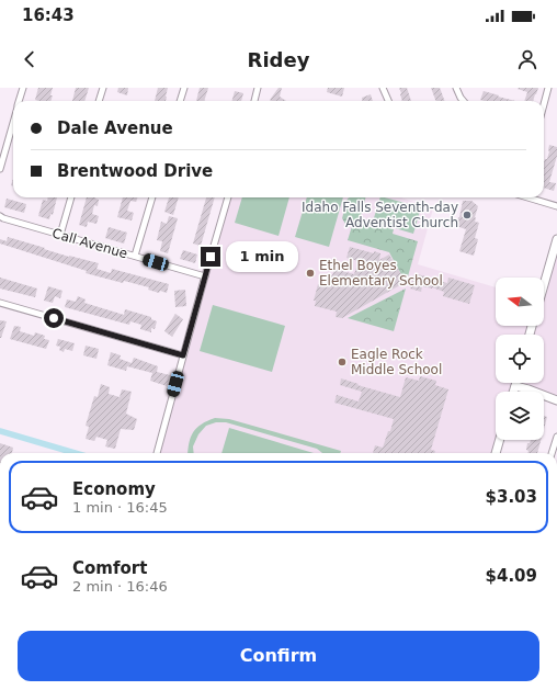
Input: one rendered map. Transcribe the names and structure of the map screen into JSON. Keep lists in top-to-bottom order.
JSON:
{
  "streets": {
    "street": ["Call Avenue"]
  },
  "places": ["Idaho Falls Seventh-day Adventist Church", "Ethel Boyes Elementary School", "Eagle Rock Middle School"],
  "north": "left",
  "page": {
    "status": "16:43",
    "header": "Ridey",
    "banner": ["Dale Avenue", "Brentwood Drive"],
    "bubble": "1 min",
    "list": [
      {
        "name": "Economy",
        "note": "1 min · 16:45",
        "value": "$3.03"
      },
      {
        "name": "Comfort",
        "note": "2 min · 16:46",
        "value": "$4.09"
      }
    ],
    "buttons": "Confirm"
  }
}
